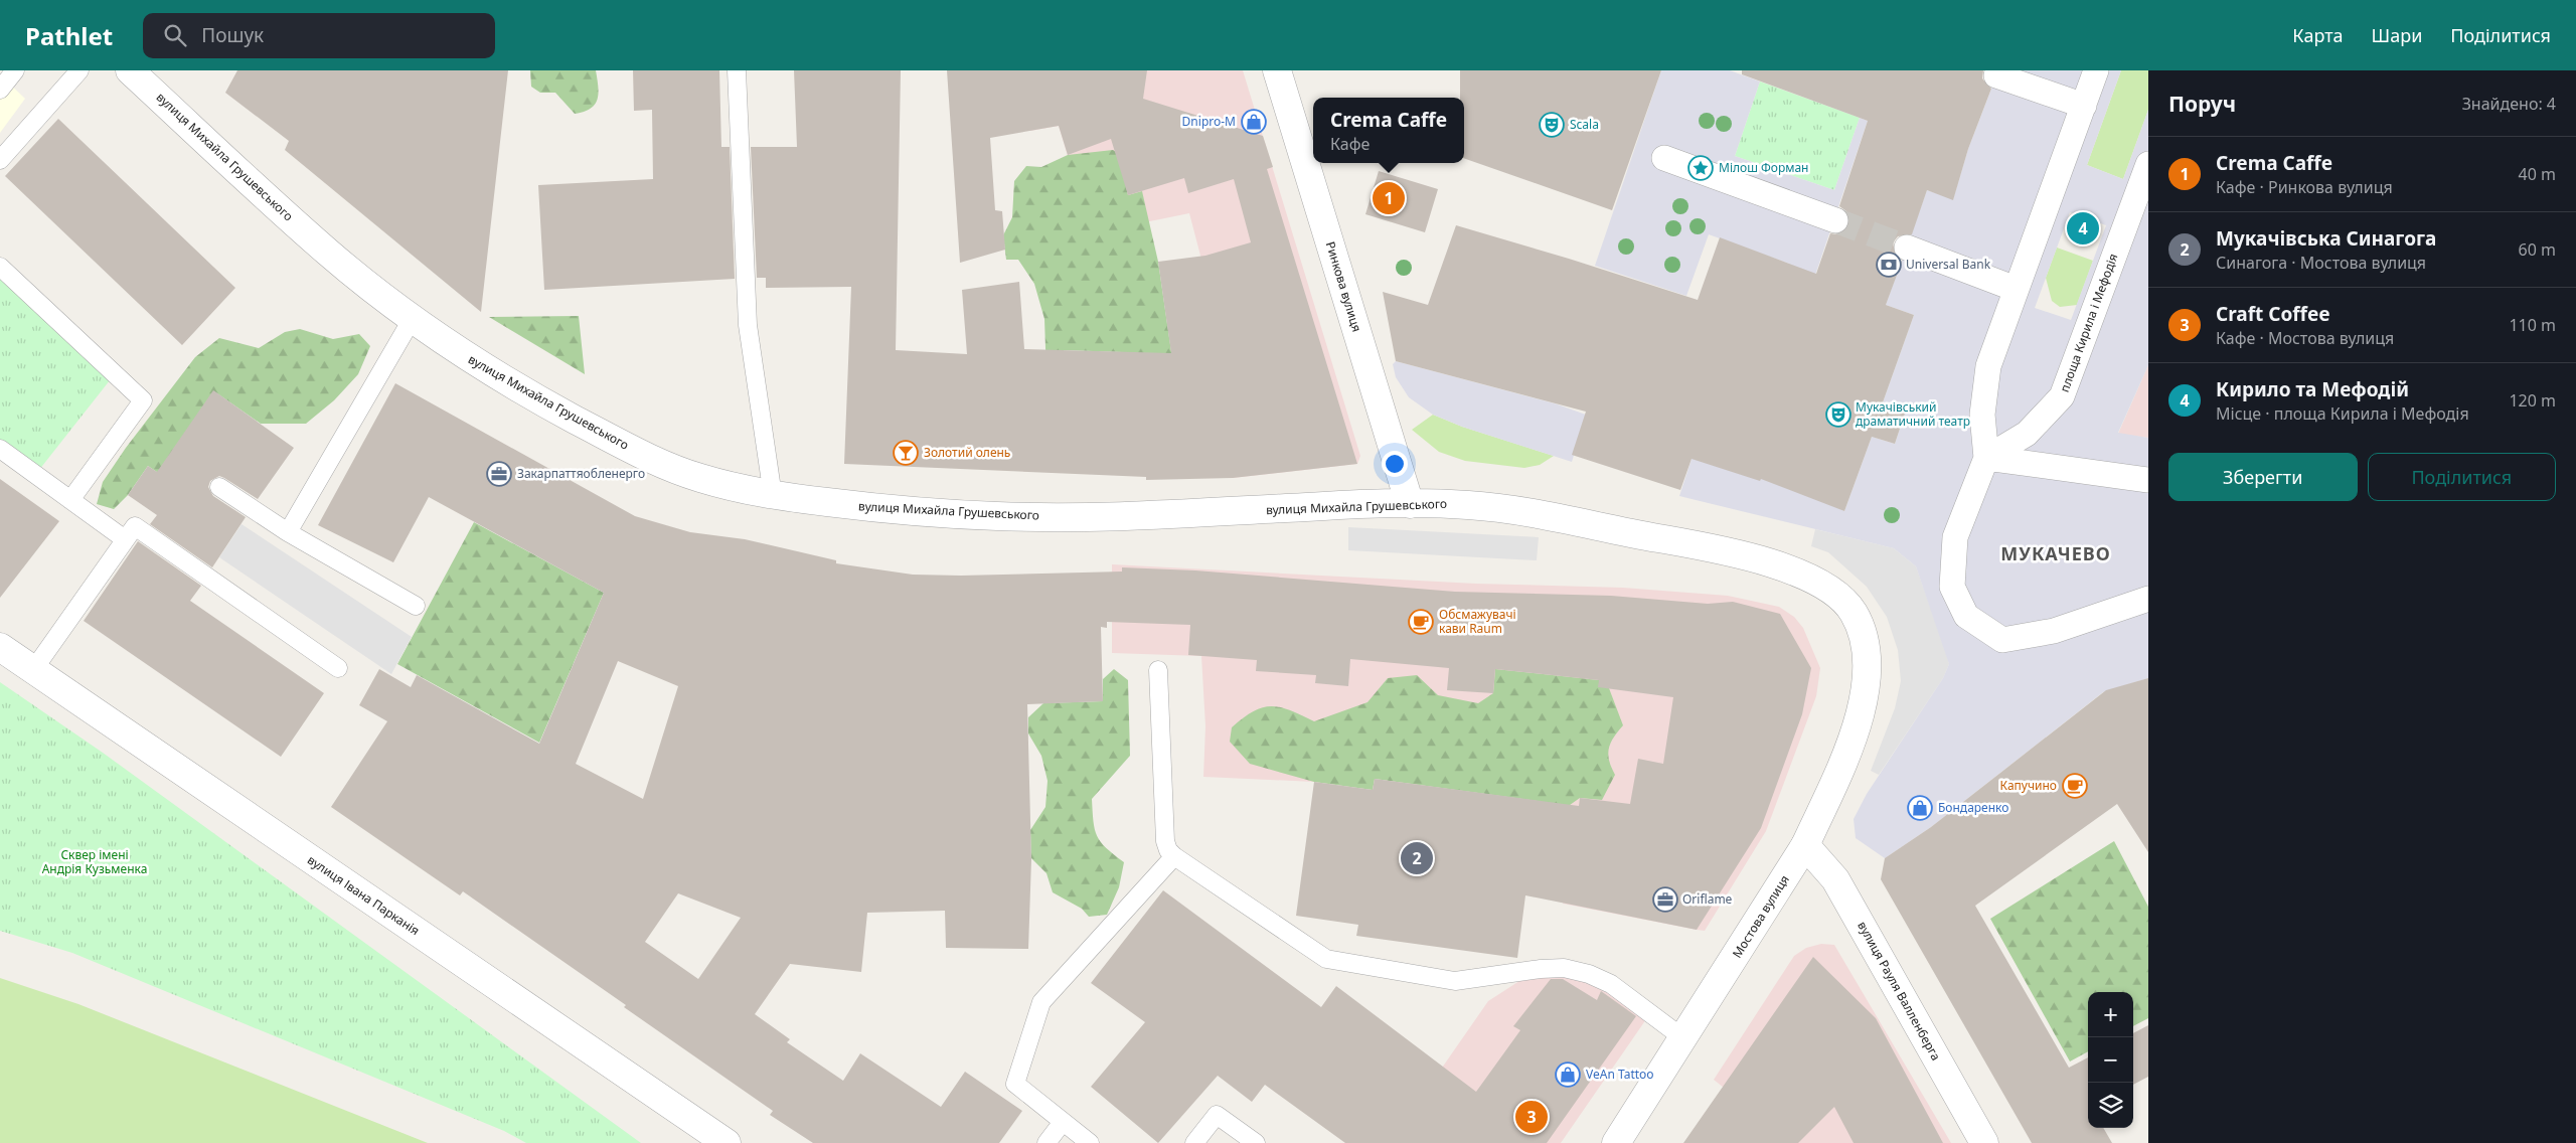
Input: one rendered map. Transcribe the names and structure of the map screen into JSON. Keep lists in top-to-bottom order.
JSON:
{
  "streets": {
    "street": [
      "вулиця Михайла Грушевського",
      "Ринкова вулиця",
      "площа Кирила і Мефодія",
      "вулиця Івана Парканія",
      "Мостова вулиця",
      "вулиця Рауля Валленберга"
    ]
  },
  "crossings": [
    ["вулиця Михайла Грушевського", "Ринкова вулиця"],
    ["вулиця Михайла Грушевського", "Мостова вулиця"],
    ["Мостова вулиця", "вулиця Рауля Валленберга"]
  ],
  "districts": ["МУКАЧЕВО"],
  "parks": ["Сквер імені Андрія Кузьменка"],
  "places": {
    "shop": ["Dnipro-M", "Бондаренко", "VeAn Tattoo"],
    "theatre": ["Scala", "Мукачівський драматичний театр"],
    "place": ["Мілош Форман"],
    "bank": ["Universal Bank"],
    "bar": ["Золотий олень"],
    "office": ["Закарпаттяобленерго", "Oriflame"],
    "cafe": ["Обсмажувачі кави Raum", "Капучино"]
  },
  "page": {
    "header": "Pathlet",
    "search": "Пошук",
    "nav": ["Карта", "Шари", "Поділитися"],
    "heading": ["Поруч", "Знайдено: 4"],
    "popup": ["Crema Caffe", "Кафе"],
    "list": [
      {
        "mark": "1",
        "name": "Crema Caffe",
        "note": "Кафе · Ринкова вулиця",
        "value": "40 m"
      },
      {
        "mark": "2",
        "name": "Мукачівська Синагога",
        "note": "Синагога · Мостова вулиця",
        "value": "60 m"
      },
      {
        "mark": "3",
        "name": "Craft Coffee",
        "note": "Кафе · Мостова вулиця",
        "value": "110 m"
      },
      {
        "mark": "4",
        "name": "Кирило та Мефодій",
        "note": "Місце · площа Кирила і Мефодія",
        "value": "120 m"
      }
    ],
    "pins": [
      "1",
      "4",
      "2",
      "3"
    ],
    "buttons": ["Зберегти", "Поділитися"],
    "map_buttons": ["+", "−"]
  }
}
